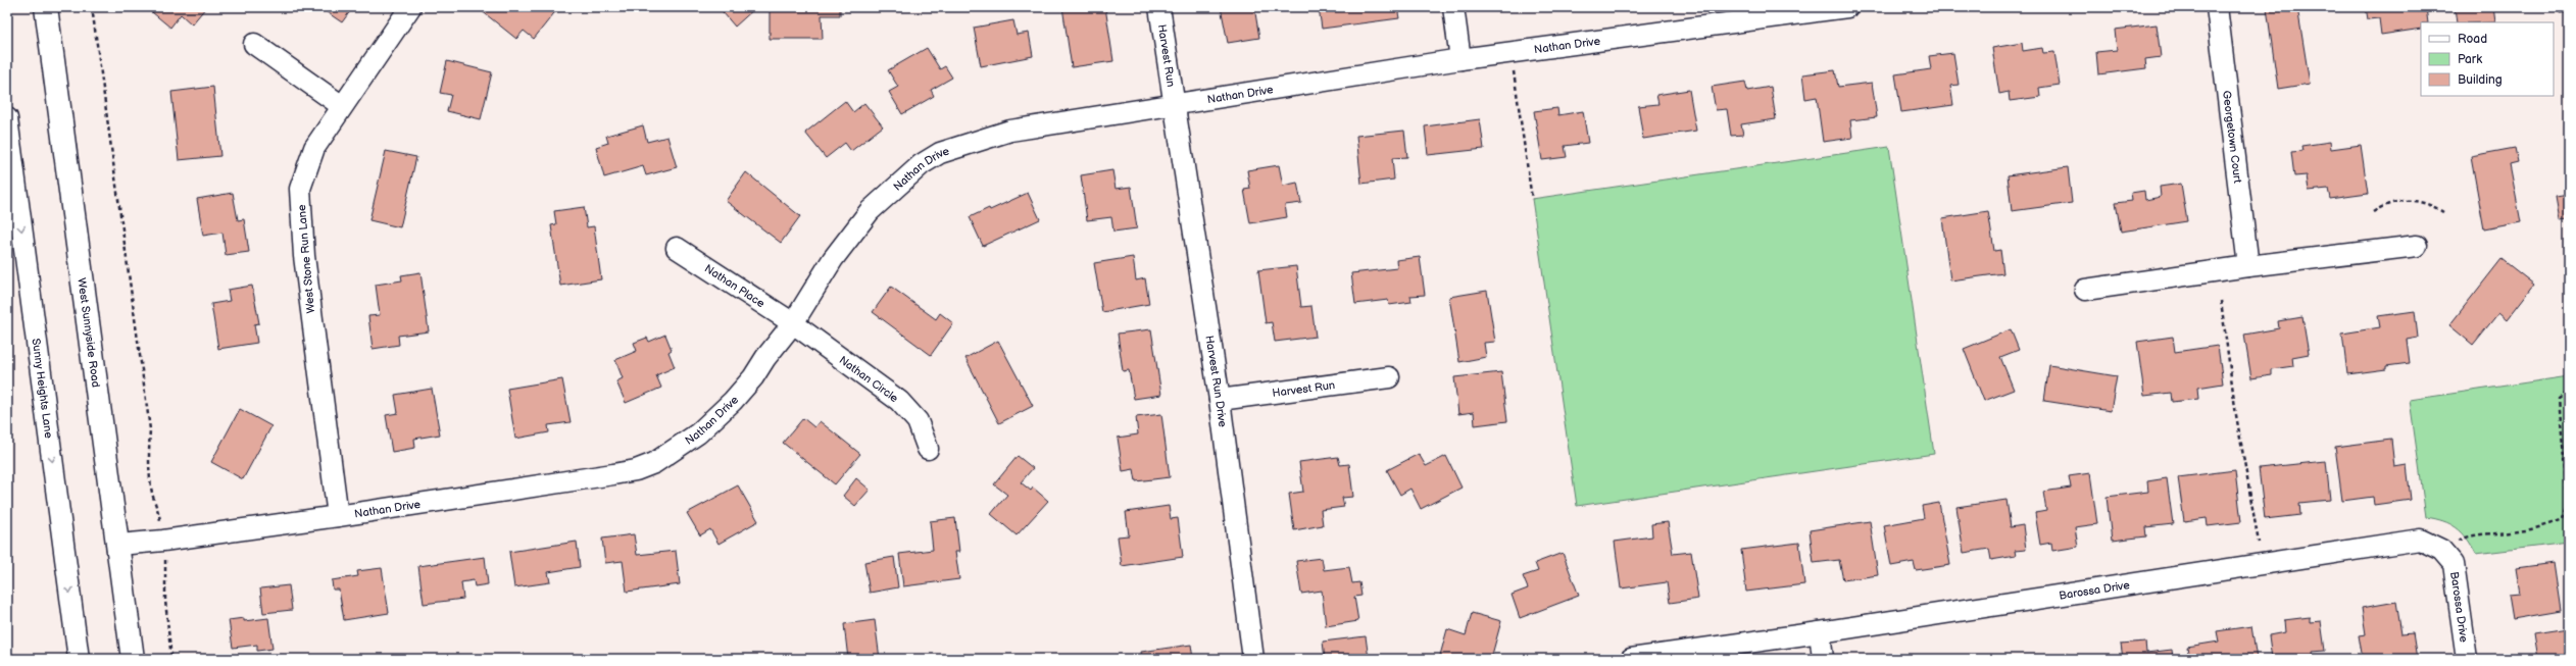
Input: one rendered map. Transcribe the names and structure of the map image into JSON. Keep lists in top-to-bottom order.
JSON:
{
  "streets": {
    "main road": ["West Sunnyside Road"],
    "street": [
      "Nathan Drive",
      "Harvest Run",
      "Georgetown Court",
      "West Stone Run Lane",
      "Nathan Place",
      "Nathan Circle",
      "Harvest Run Drive",
      "Sunny Heights Lane",
      "Barossa Drive"
    ]
  },
  "crossings": [
    ["Nathan Drive", "Harvest Run"],
    ["Nathan Drive", "West Stone Run Lane"],
    ["Nathan Drive", "Nathan Place"],
    ["Nathan Drive", "West Sunnyside Road"],
    ["Nathan Drive", "Nathan Circle"],
    ["Nathan Drive", "Harvest Run Drive"],
    ["Harvest Run", "Harvest Run Drive"],
    ["Nathan Place", "Nathan Circle"]
  ],
  "one_way": ["Sunny Heights Lane"],
  "legend": ["Road", "Park", "Building"]
}
